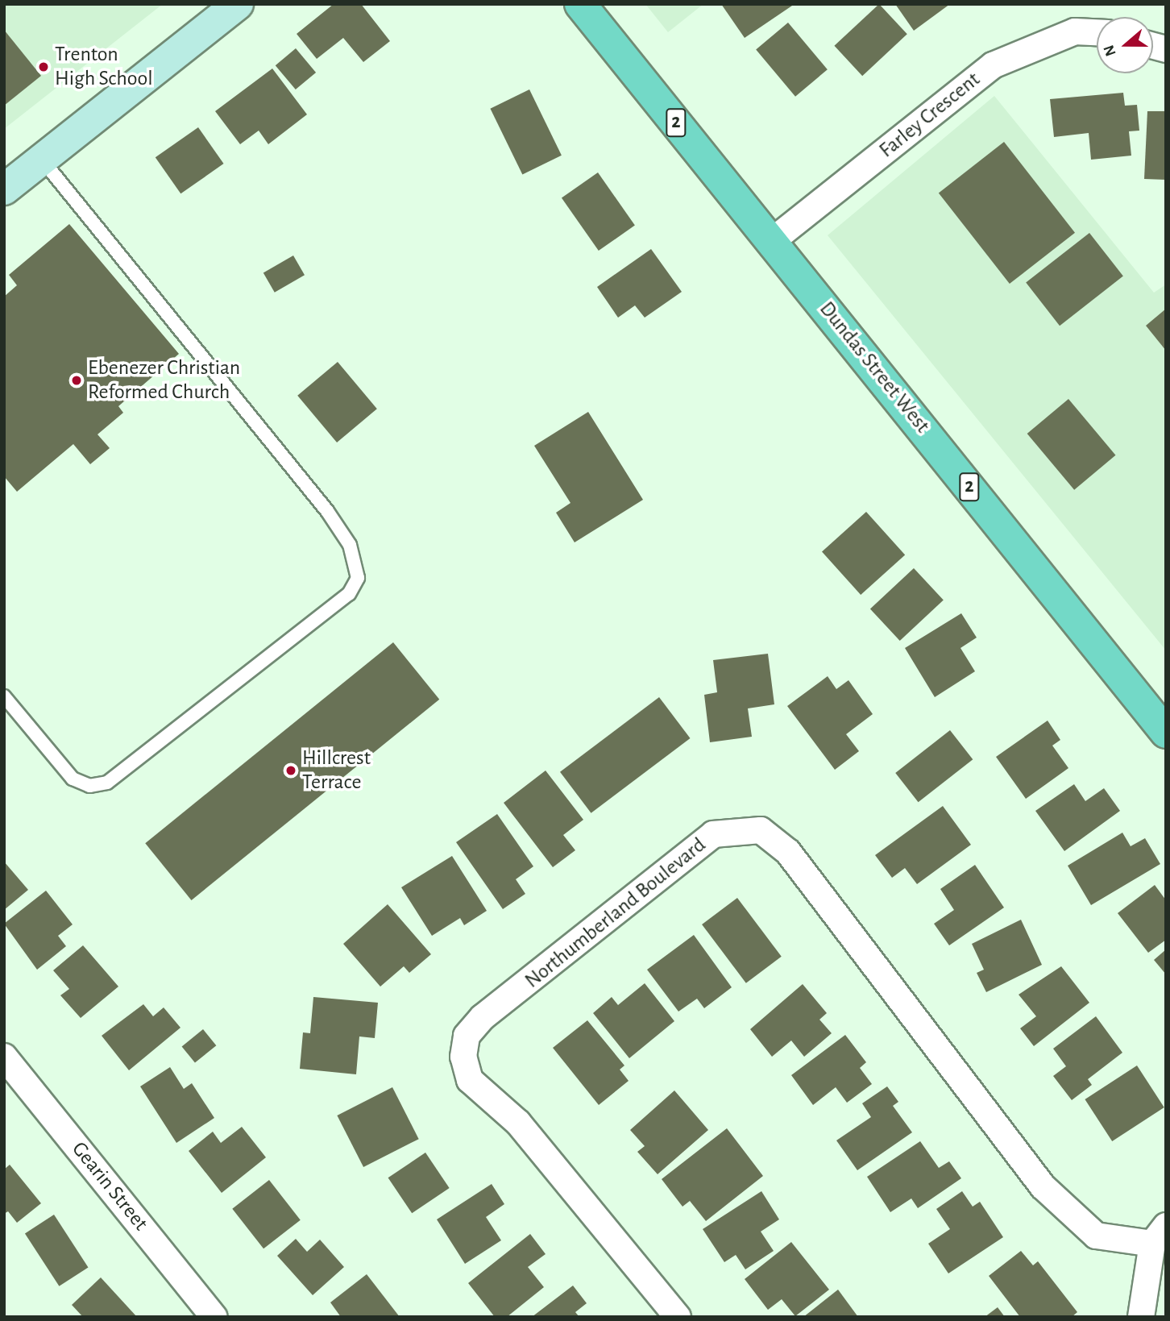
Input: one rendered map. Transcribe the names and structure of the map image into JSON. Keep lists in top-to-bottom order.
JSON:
{
  "streets": {
    "main road": ["2", "Dundas Street West"],
    "street": ["Farley Crescent", "Northumberland Boulevard", "Gearin Street"]
  },
  "crossings": [
    ["Farley Crescent", "Dundas Street West"]
  ],
  "places": ["Trenton High School", "Ebenezer Christian Reformed Church", "Hillcrest Terrace"],
  "north": "left"
}
